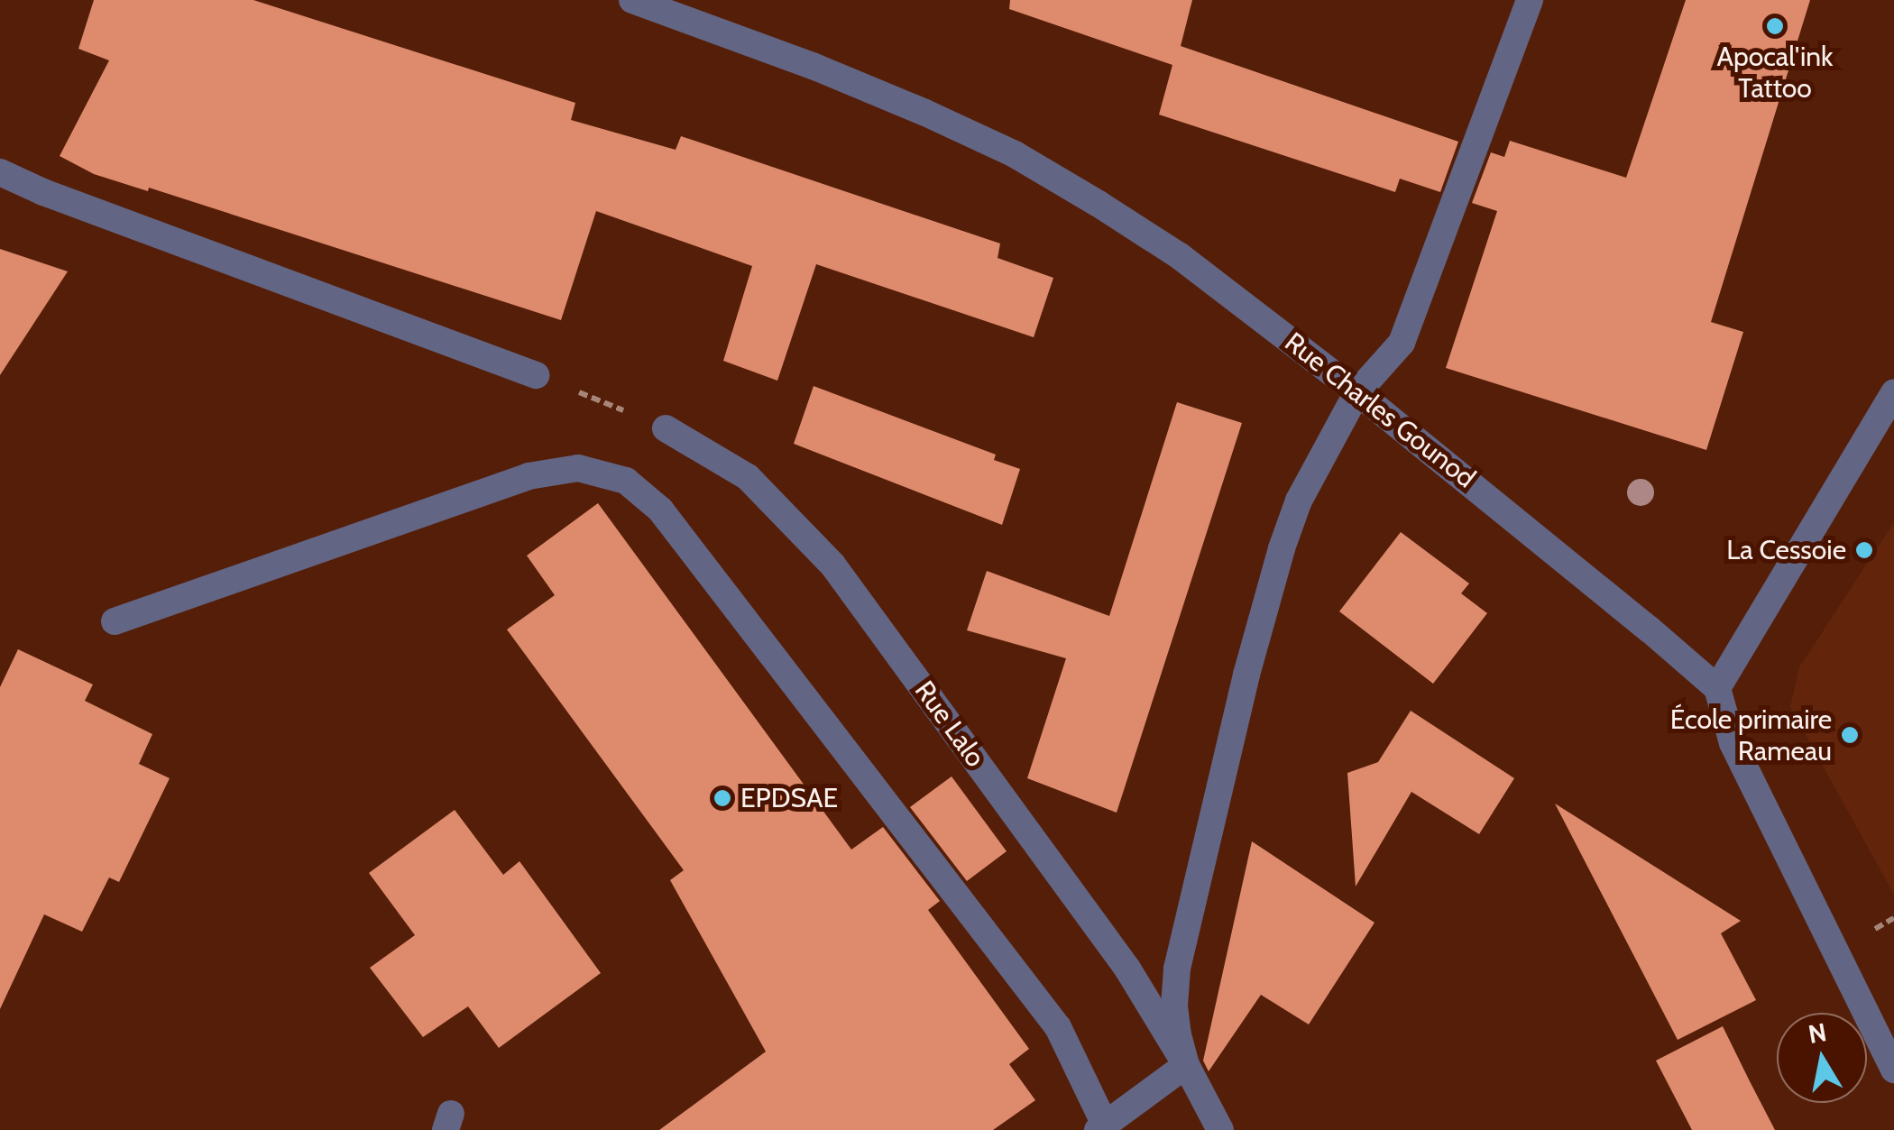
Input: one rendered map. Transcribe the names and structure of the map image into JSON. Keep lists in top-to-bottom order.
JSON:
{
  "streets": {
    "street": ["Rue Charles Gounod", "Rue Lalo"]
  },
  "crossings": [
    ["Rue Charles Gounod", "Rue Lalo"]
  ],
  "places": [
    "Apocal'ink Tattoo",
    "La Cessoie",
    "École primaire Rameau",
    "EPDSAE"
  ],
  "north": "top"
}
